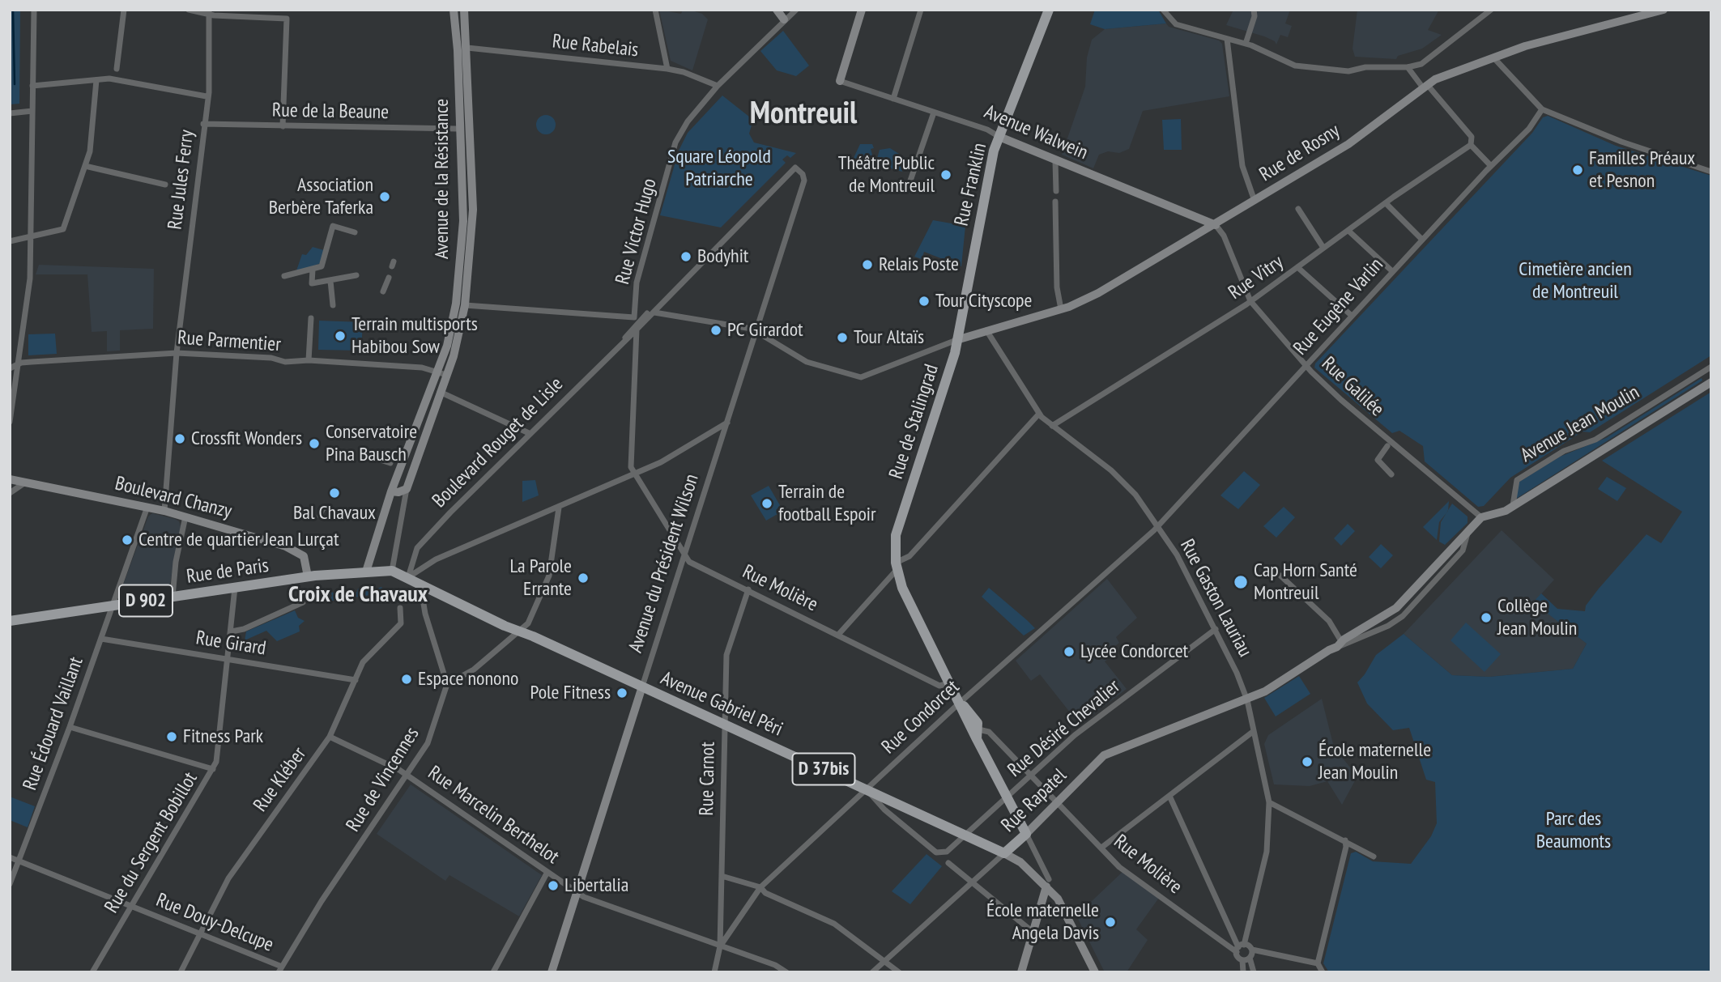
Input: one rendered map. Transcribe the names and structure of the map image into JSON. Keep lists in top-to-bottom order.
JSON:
{
  "streets": {
    "main road": [
      "Avenue Walwein",
      "Rue de Rosny",
      "Avenue de la Résistance",
      "Rue Franklin",
      "Rue de Stalingrad",
      "Avenue Jean Moulin",
      "Boulevard Chanzy",
      "Avenue du Président Wilson",
      "Rue de Paris",
      "D 902",
      "Avenue Gabriel Péri",
      "D 37bis",
      "Rue Rapatel"
    ],
    "street": [
      "Rue Rabelais",
      "Rue de la Beaune",
      "Rue Jules Ferry",
      "Rue Victor Hugo",
      "Rue Vitry",
      "Rue Eugène Varlin",
      "Rue Parmentier",
      "Rue Galilée",
      "Boulevard Rouget de Lisle",
      "Rue Molière",
      "Rue Gaston Lauriau",
      "Rue Girard",
      "Rue Condorcet",
      "Rue Édouard Vaillant",
      "Rue Désiré Chevalier",
      "Rue Carnot",
      "Rue Kléber",
      "Rue de Vincennes",
      "Rue Marcelin Berthelot",
      "Rue du Sergent Bobillot",
      "Rue Douy-Delcupe"
    ]
  },
  "crossings": [
    ["Rue Rabelais", "Avenue de la Résistance"],
    ["Rue Rabelais", "Rue Victor Hugo"],
    ["Rue de la Beaune", "Rue Jules Ferry"],
    ["Avenue Walwein", "Rue de Rosny"],
    ["Avenue Walwein", "Rue Franklin"],
    ["Avenue Walwein", "Rue Galilée"],
    ["Rue de Rosny", "Rue Franklin"],
    ["Rue de Rosny", "Rue Galilée"],
    ["Rue de Rosny", "Rue de Stalingrad"],
    ["Rue de Rosny", "Rue Gaston Lauriau"],
    ["Avenue de la Résistance", "Rue Parmentier"],
    ["Avenue de la Résistance", "Rue de Paris"],
    ["Avenue de la Résistance", "Avenue Gabriel Péri"],
    ["Rue Jules Ferry", "Rue Parmentier"],
    ["Rue Jules Ferry", "Boulevard Chanzy"],
    ["Rue Franklin", "Rue de Stalingrad"],
    ["Rue Victor Hugo", "Boulevard Rouget de Lisle"],
    ["Rue Vitry", "Rue Galilée"],
    ["Rue Vitry", "Rue Gaston Lauriau"],
    ["Rue Eugène Varlin", "Rue Galilée"],
    ["Rue Eugène Varlin", "Rue Gaston Lauriau"],
    ["Rue Eugène Varlin", "Rue Condorcet"],
    ["Rue Galilée", "Avenue Jean Moulin"],
    ["Rue de Stalingrad", "Rue Molière"],
    ["Rue de Stalingrad", "Rue Condorcet"],
    ["Boulevard Rouget de Lisle", "Avenue du Président Wilson"],
    ["Boulevard Rouget de Lisle", "Avenue Gabriel Péri"],
    ["Boulevard Chanzy", "Rue de Paris"],
    ["Boulevard Chanzy", "Rue Édouard Vaillant"],
    ["Avenue du Président Wilson", "Rue Molière"],
    ["Avenue du Président Wilson", "Avenue Gabriel Péri"],
    ["Avenue du Président Wilson", "Rue Marcelin Berthelot"],
    ["Rue de Paris", "Avenue Gabriel Péri"],
    ["Rue de Paris", "Rue Édouard Vaillant"],
    ["Rue de Paris", "Rue du Sergent Bobillot"],
    ["Rue Molière", "Rue Gaston Lauriau"],
    ["Rue Molière", "Rue Désiré Chevalier"],
    ["Rue Molière", "Rue Carnot"],
    ["Rue Molière", "Rue Rapatel"],
    ["Rue Gaston Lauriau", "Rue Condorcet"],
    ["Rue Gaston Lauriau", "Rue Désiré Chevalier"],
    ["Rue Gaston Lauriau", "Rue Rapatel"],
    ["Rue Girard", "Rue Édouard Vaillant"],
    ["Rue Girard", "Rue Kléber"],
    ["Rue Girard", "Rue du Sergent Bobillot"],
    ["Avenue Gabriel Péri", "Rue Condorcet"],
    ["Avenue Gabriel Péri", "Rue Désiré Chevalier"],
    ["Avenue Gabriel Péri", "Rue Carnot"],
    ["Avenue Gabriel Péri", "Rue Rapatel"],
    ["Rue Condorcet", "Rue Désiré Chevalier"],
    ["Rue Condorcet", "Rue Carnot"],
    ["Rue Condorcet", "Rue Marcelin Berthelot"],
    ["Rue Édouard Vaillant", "Rue Douy-Delcupe"],
    ["Rue Carnot", "Rue Marcelin Berthelot"],
    ["Rue Kléber", "Rue Marcelin Berthelot"],
    ["Rue Kléber", "Rue Douy-Delcupe"],
    ["Rue de Vincennes", "Rue Marcelin Berthelot"],
    ["Rue de Vincennes", "Rue Douy-Delcupe"],
    ["Rue du Sergent Bobillot", "Rue Douy-Delcupe"]
  ],
  "districts": ["Montreuil", "Croix de Chavaux"],
  "parks": ["Square Léopold Patriarche", "Cimetière ancien de Montreuil", "Parc des Beaumonts"],
  "places": [
    "Familles Préaux et Pesnon",
    "Théâtre Public de Montreuil",
    "Association Berbère Taferka",
    "Bodyhit",
    "Relais Poste",
    "Tour Cityscope",
    "PC Girardot",
    "Terrain multisports Habibou Sow",
    "Tour Altaïs",
    "Crossfit Wonders",
    "Conservatoire Pina Bausch",
    "Bal Chavaux",
    "Terrain de football Espoir",
    "Centre de quartier Jean Lurçat",
    "La Parole Errante",
    "Cap Horn Santé Montreuil",
    "Collège Jean Moulin",
    "Lycée Condorcet",
    "Espace nonono",
    "Pole Fitness",
    "Fitness Park",
    "École maternelle Jean Moulin",
    "Libertalia",
    "École maternelle Angela Davis"
  ]
}
